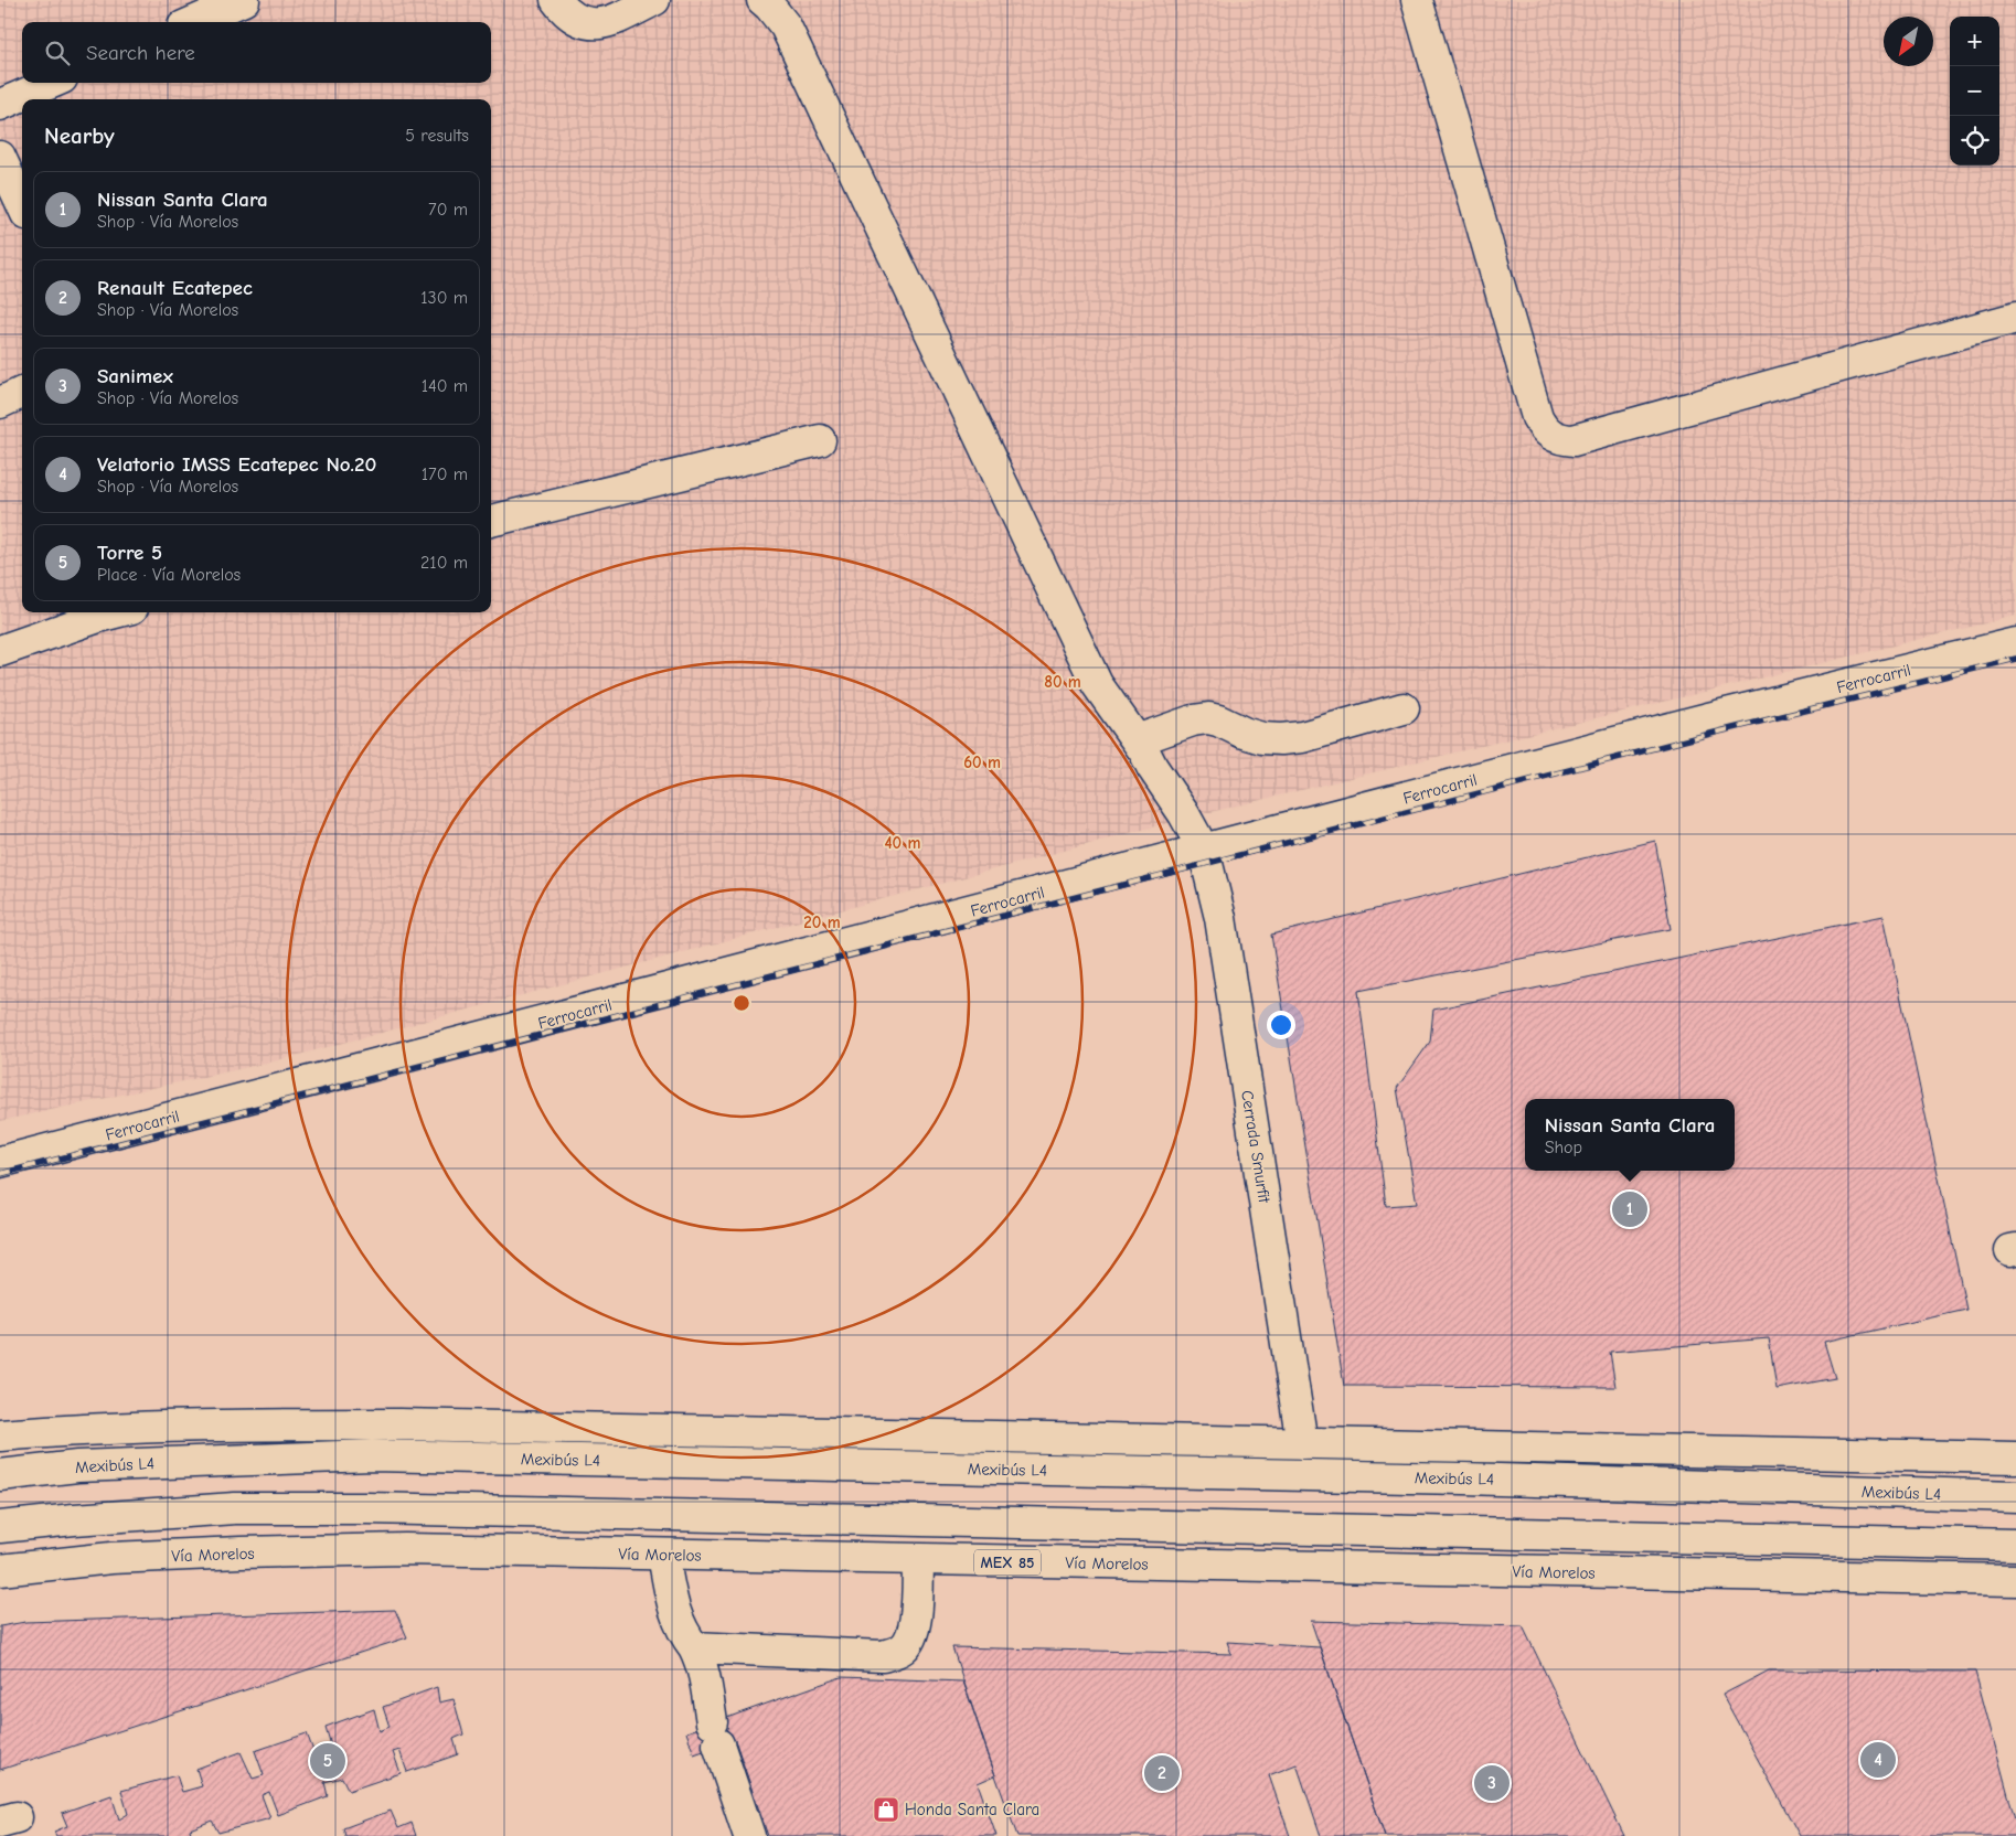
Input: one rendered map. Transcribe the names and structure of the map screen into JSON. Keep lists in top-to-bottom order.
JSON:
{
  "streets": {
    "main road": [
      "Ferrocarril",
      "Cerrada Smurfit",
      "Mexibús L4",
      "Vía Morelos",
      "MEX 85"
    ]
  },
  "crossings": [
    ["Ferrocarril", "Cerrada Smurfit"]
  ],
  "places": {
    "shop": ["Honda Santa Clara"]
  },
  "north": "bottom left",
  "page": {
    "map_buttons": ["+", "−"],
    "search": "Search here",
    "heading": ["Nearby", "5 results"],
    "list": [
      {
        "mark": "1",
        "name": "Nissan Santa Clara",
        "note": "Shop · Vía Morelos",
        "value": "70 m"
      },
      {
        "mark": "2",
        "name": "Renault Ecatepec",
        "note": "Shop · Vía Morelos",
        "value": "130 m"
      },
      {
        "mark": "3",
        "name": "Sanimex",
        "note": "Shop · Vía Morelos",
        "value": "140 m"
      },
      {
        "mark": "4",
        "name": "Velatorio IMSS Ecatepec No.20",
        "note": "Shop · Vía Morelos",
        "value": "170 m"
      },
      {
        "mark": "5",
        "name": "Torre 5",
        "note": "Place · Vía Morelos",
        "value": "210 m"
      }
    ],
    "popup": ["Nissan Santa Clara", "Shop"],
    "pins": [
      "1",
      "4",
      "5",
      "2",
      "3"
    ]
  },
  "rings": [
    "80 m",
    "60 m",
    "40 m",
    "20 m"
  ]
}
